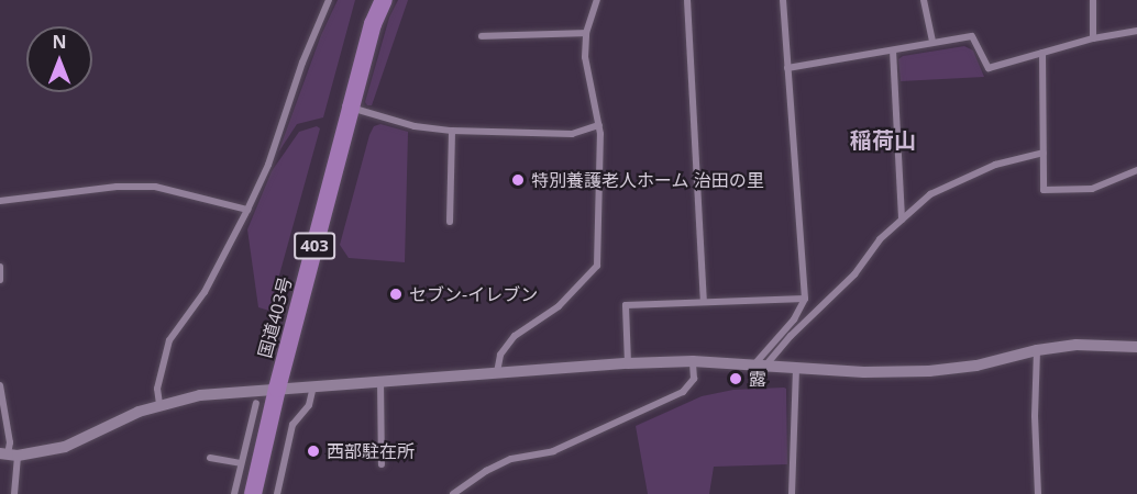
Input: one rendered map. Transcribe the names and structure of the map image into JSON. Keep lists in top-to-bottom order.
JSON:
{
  "streets": {
    "highway": ["403", "国道403号"]
  },
  "districts": ["稲荷山"],
  "places": [
    "特別養護老人ホーム 治田の里",
    "セブン-イレブン",
    "露",
    "西部駐在所"
  ],
  "north": "top"
}
